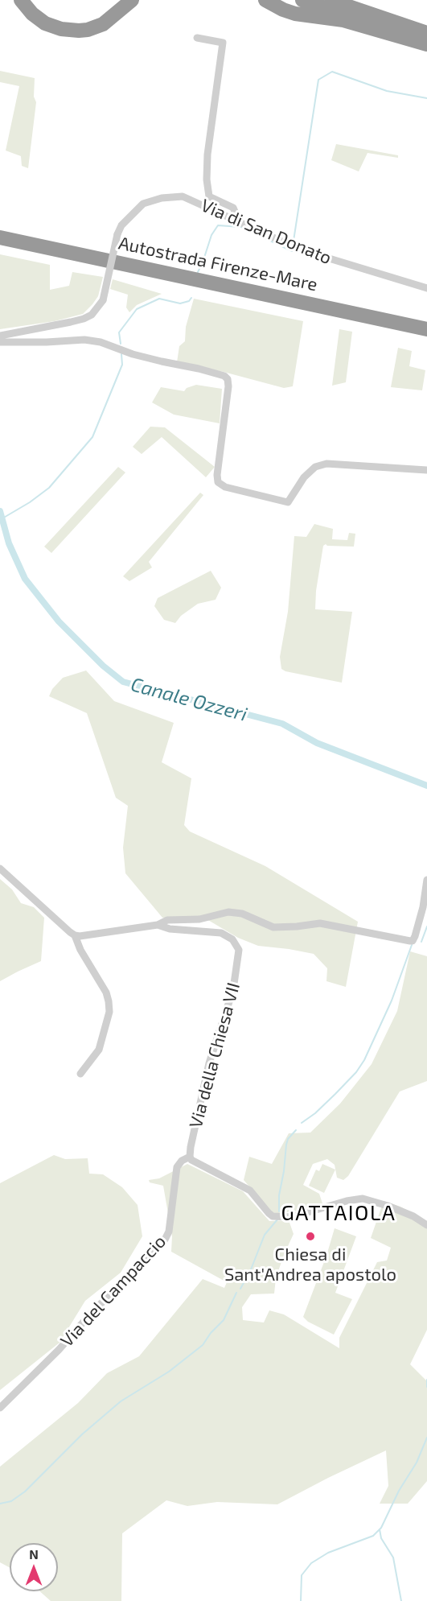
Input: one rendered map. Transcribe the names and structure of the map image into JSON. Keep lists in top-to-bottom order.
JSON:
{
  "streets": {
    "highway": ["Autostrada Firenze-Mare"],
    "street": ["Via di San Donato", "Via della Chiesa VII", "Via del Campaccio"]
  },
  "crossings": [
    ["Via della Chiesa VII", "Via del Campaccio"]
  ],
  "districts": ["GATTAIOLA"],
  "water": ["Canale Ozzeri"],
  "places": ["Chiesa di Sant'Andrea apostolo"],
  "north": "top"
}
